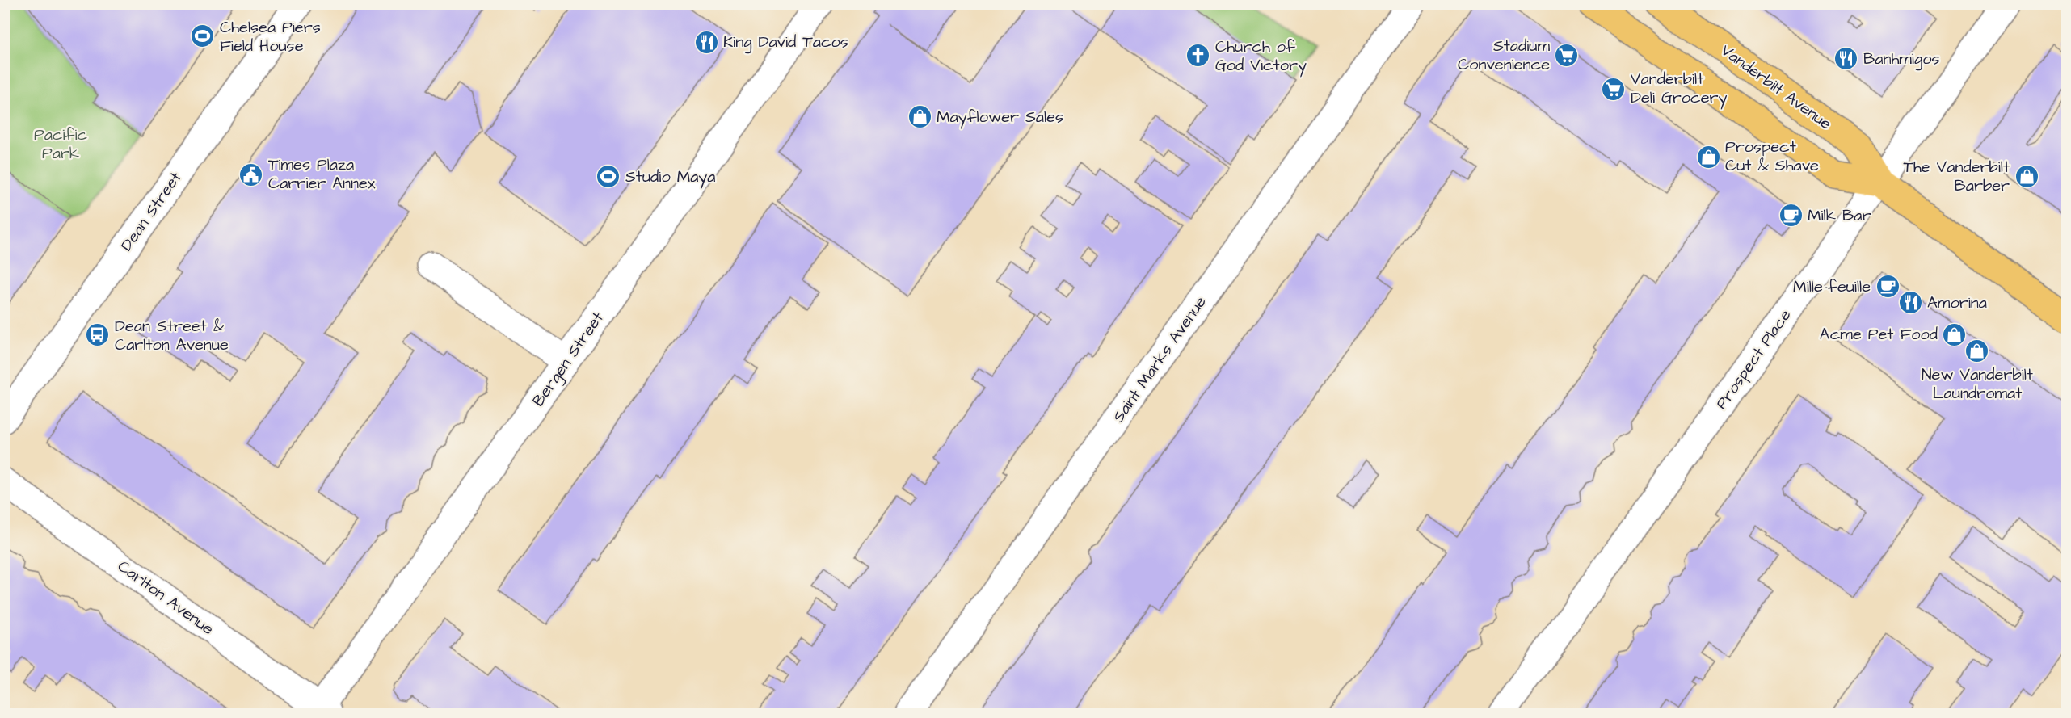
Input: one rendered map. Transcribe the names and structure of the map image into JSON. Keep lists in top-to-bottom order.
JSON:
{
  "streets": {
    "main road": ["Vanderbilt Avenue"],
    "street": [
      "Dean Street",
      "Bergen Street",
      "Saint Marks Avenue",
      "Prospect Place",
      "Carlton Avenue"
    ]
  },
  "crossings": [
    ["Vanderbilt Avenue", "Prospect Place"],
    ["Bergen Street", "Carlton Avenue"]
  ],
  "parks": ["Pacific Park"],
  "places": {
    "sports": ["Chelsea Piers Field House", "Studio Maya"],
    "restaurant": ["King David Tacos", "Banhmigos", "Amorina"],
    "supermarket": ["Stadium Convenience", "Vanderbilt Deli Grocery"],
    "church": ["Church of God Victory"],
    "shop": [
      "Mayflower Sales",
      "Prospect Cut & Shave",
      "The Vanderbilt Barber",
      "Acme Pet Food",
      "New Vanderbilt Laundromat"
    ],
    "public building": ["Times Plaza Carrier Annex"],
    "cafe": ["Milk Bar", "Mille-feuille"],
    "bus stop": ["Dean Street & Carlton Avenue"]
  }
}
